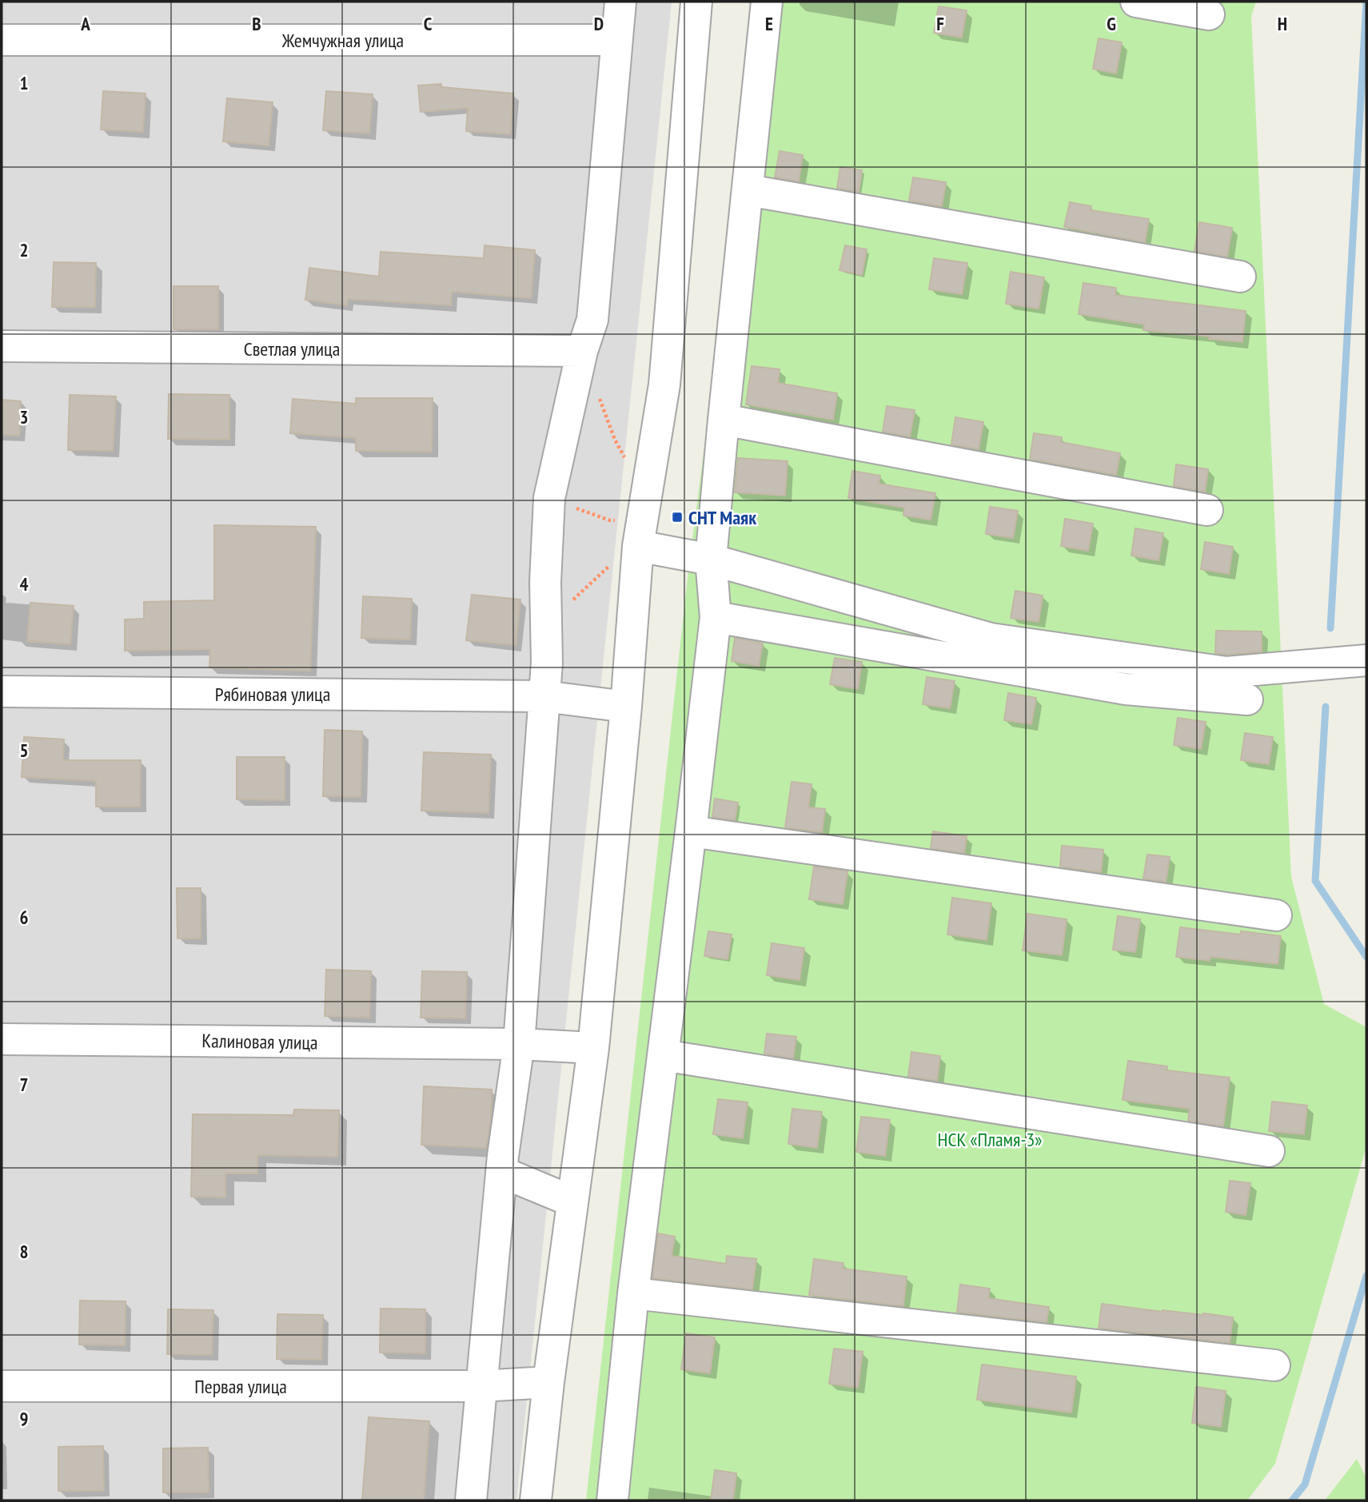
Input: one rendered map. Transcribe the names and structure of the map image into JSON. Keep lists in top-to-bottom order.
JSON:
{
  "streets": {
    "street": [
      "Жемчужная улица",
      "Светлая улица",
      "Рябиновая улица",
      "Калиновая улица",
      "Первая улица"
    ]
  },
  "parks": ["НСК «Пламя-3»"],
  "places": {
    "transit": ["СНТ Маяк"]
  },
  "grid": {
    "columns": [
      "A",
      "B",
      "C",
      "D",
      "E",
      "F",
      "G",
      "H"
    ],
    "rows": [
      "1",
      "2",
      "3",
      "4",
      "5",
      "6",
      "7",
      "8",
      "9"
    ]
  }
}
